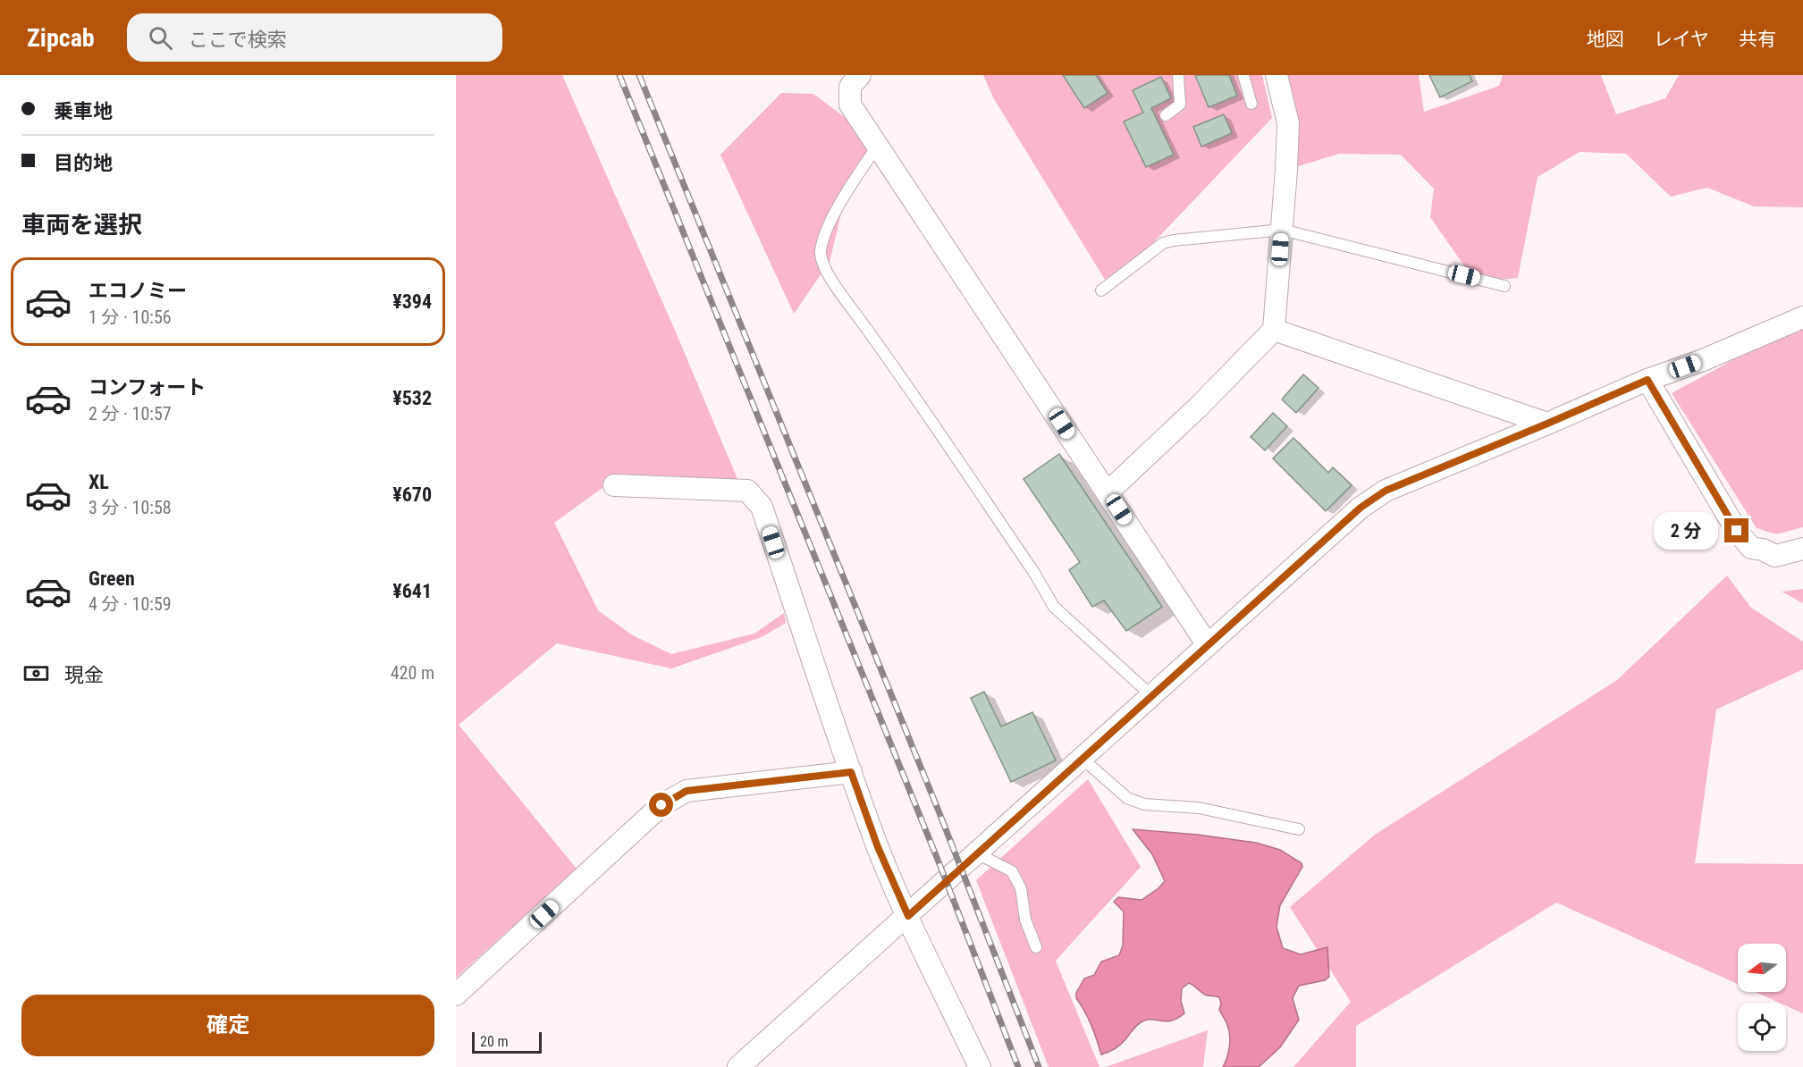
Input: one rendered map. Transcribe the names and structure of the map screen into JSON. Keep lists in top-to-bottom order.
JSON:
{
  "scale_bar": "20 m",
  "north": "left",
  "page": {
    "header": "Zipcab",
    "search": "ここで検索",
    "nav": ["地図", "レイヤ", "共有"],
    "banner": ["乗車地", "目的地"],
    "heading": "車両を選択",
    "list": [
      {
        "name": "エコノミー",
        "note": "1 分 · 10:56",
        "value": "¥394"
      },
      {
        "name": "コンフォート",
        "note": "2 分 · 10:57",
        "value": "¥532"
      },
      {
        "name": "XL",
        "note": "3 分 · 10:58",
        "value": "¥670"
      },
      {
        "name": "Green",
        "note": "4 分 · 10:59",
        "value": "¥641"
      }
    ],
    "bubble": "2 分",
    "pay": ["現金", "420 m"],
    "buttons": "確定",
    "scale": "20 m"
  }
}
